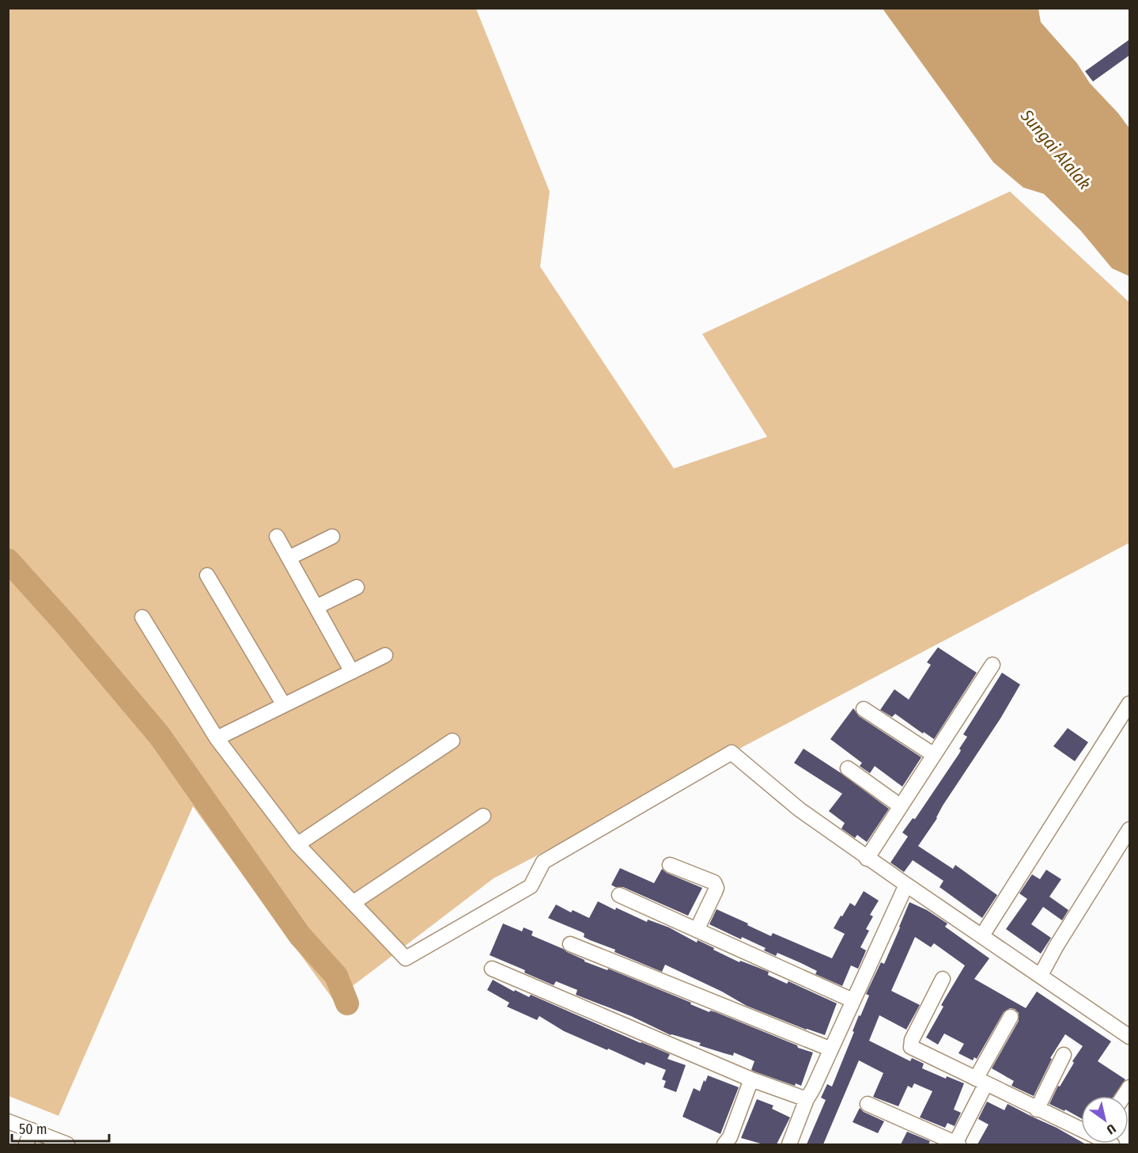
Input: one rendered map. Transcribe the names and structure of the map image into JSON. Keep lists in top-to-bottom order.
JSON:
{
  "water": ["Sungai Alalak"],
  "scale_bar": "50 m",
  "north": "bottom right"
}
